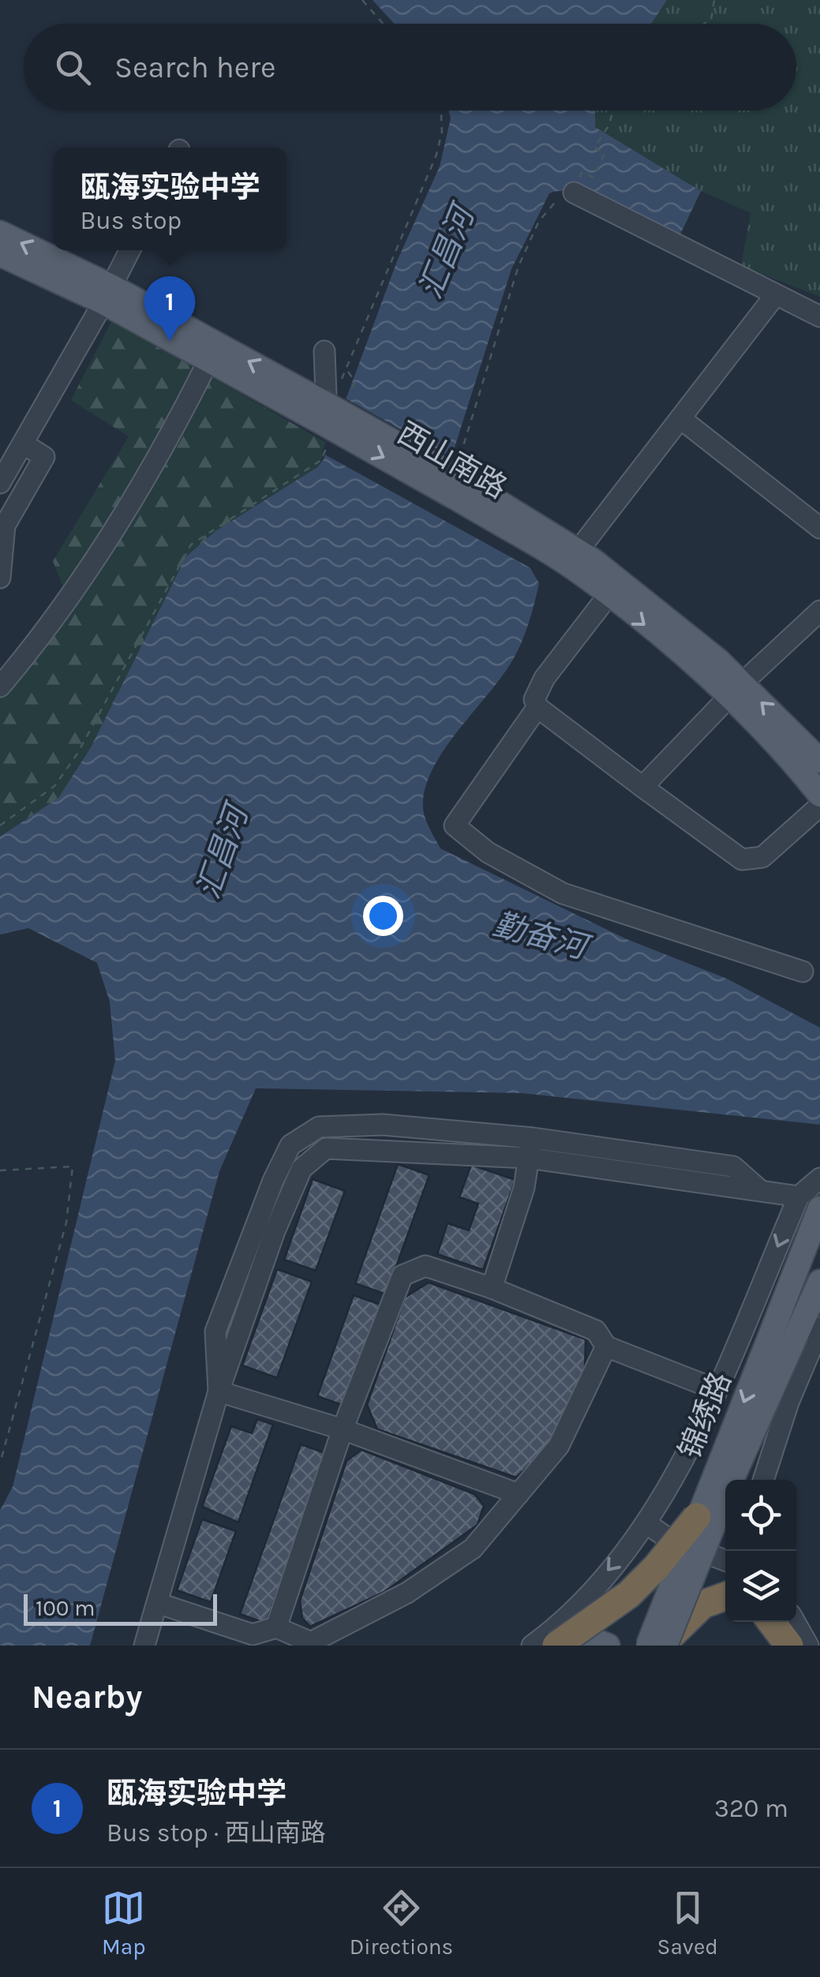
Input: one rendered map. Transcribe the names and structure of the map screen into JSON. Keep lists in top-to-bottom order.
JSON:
{
  "streets": {
    "main road": ["西山南路", "锦绣路"]
  },
  "water": ["汇昌河", "勤奋河"],
  "scale_bar": "100 m",
  "page": {
    "search": "Search here",
    "popup": ["瓯海实验中学", "Bus stop"],
    "pins": "1",
    "scale": "100 m",
    "heading": "Nearby",
    "list": [
      {
        "mark": "1",
        "name": "瓯海实验中学",
        "note": "Bus stop · 西山南路",
        "value": "320 m"
      }
    ],
    "nav": ["Map", "Directions", "Saved"]
  }
}
